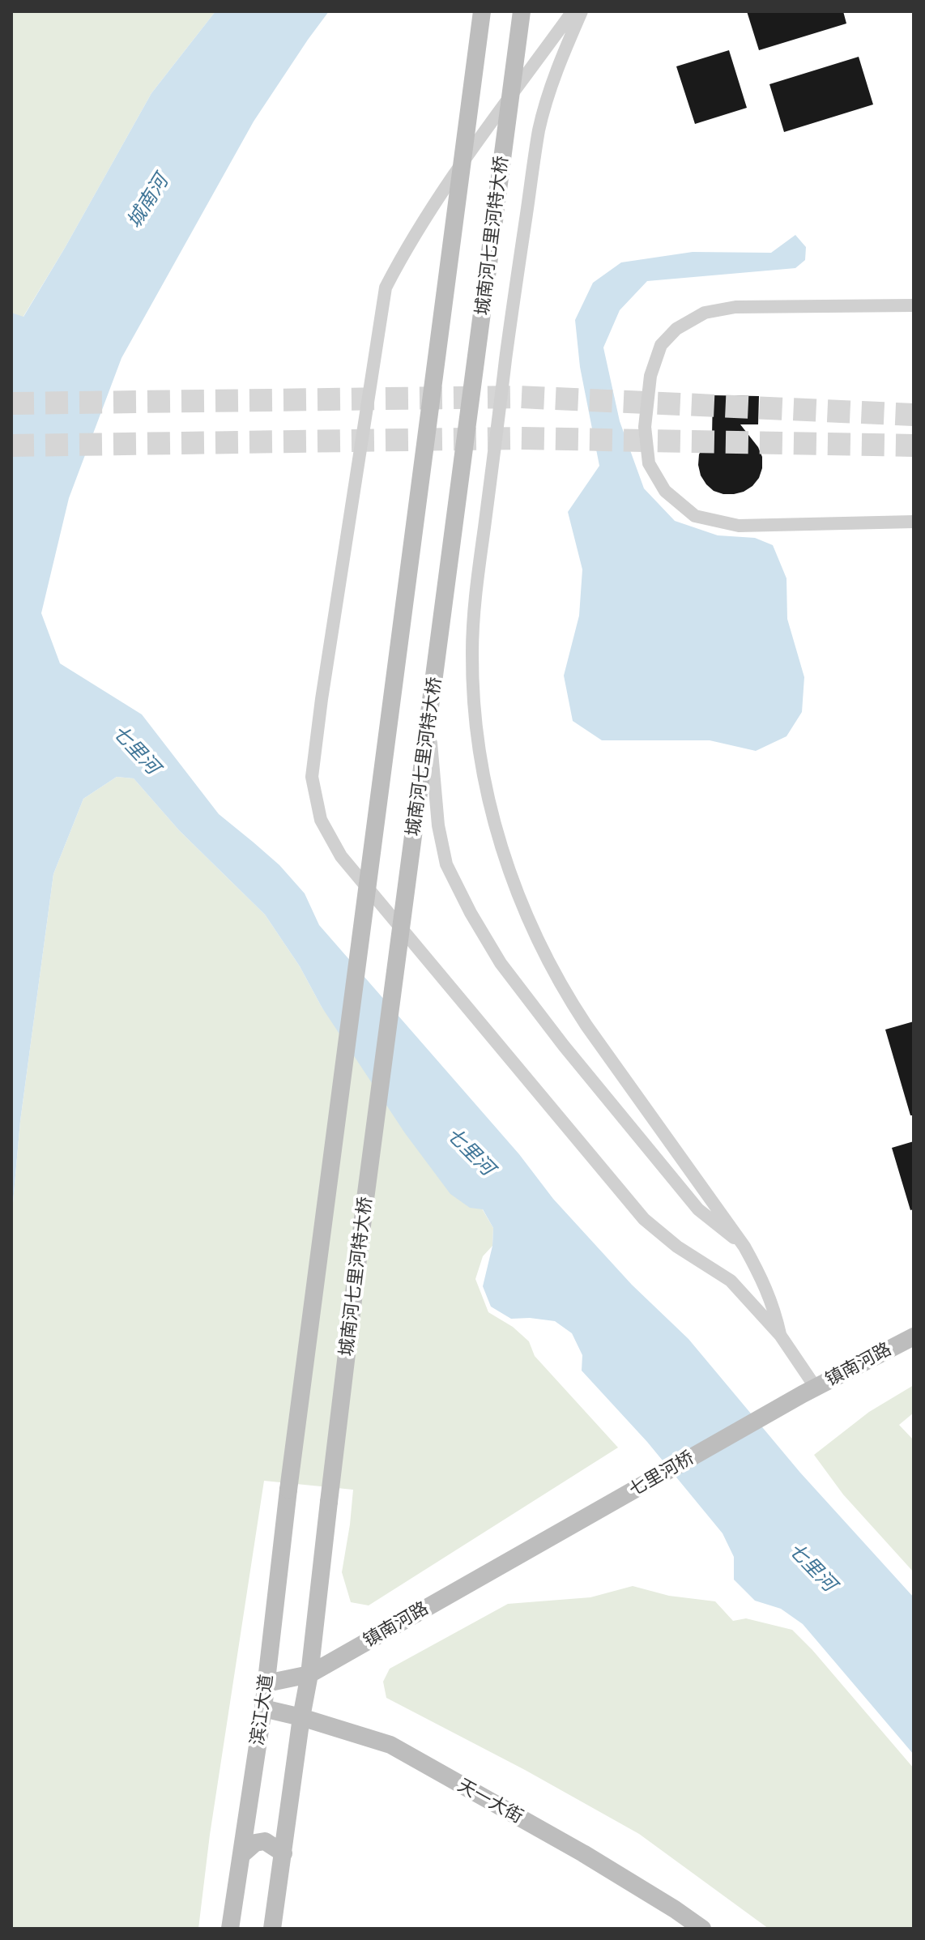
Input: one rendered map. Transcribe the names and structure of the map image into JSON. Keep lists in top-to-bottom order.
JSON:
{
  "streets": {
    "main road": [
      "城南河七里河特大桥",
      "镇南河路",
      "七里河桥",
      "滨江大道",
      "天一大街"
    ]
  },
  "crossings": [
    ["城南河七里河特大桥", "镇南河路"],
    ["镇南河路", "七里河桥"],
    ["镇南河路", "滨江大道"],
    ["滨江大道", "天一大街"]
  ],
  "water": ["城南河", "七里河"]
}
